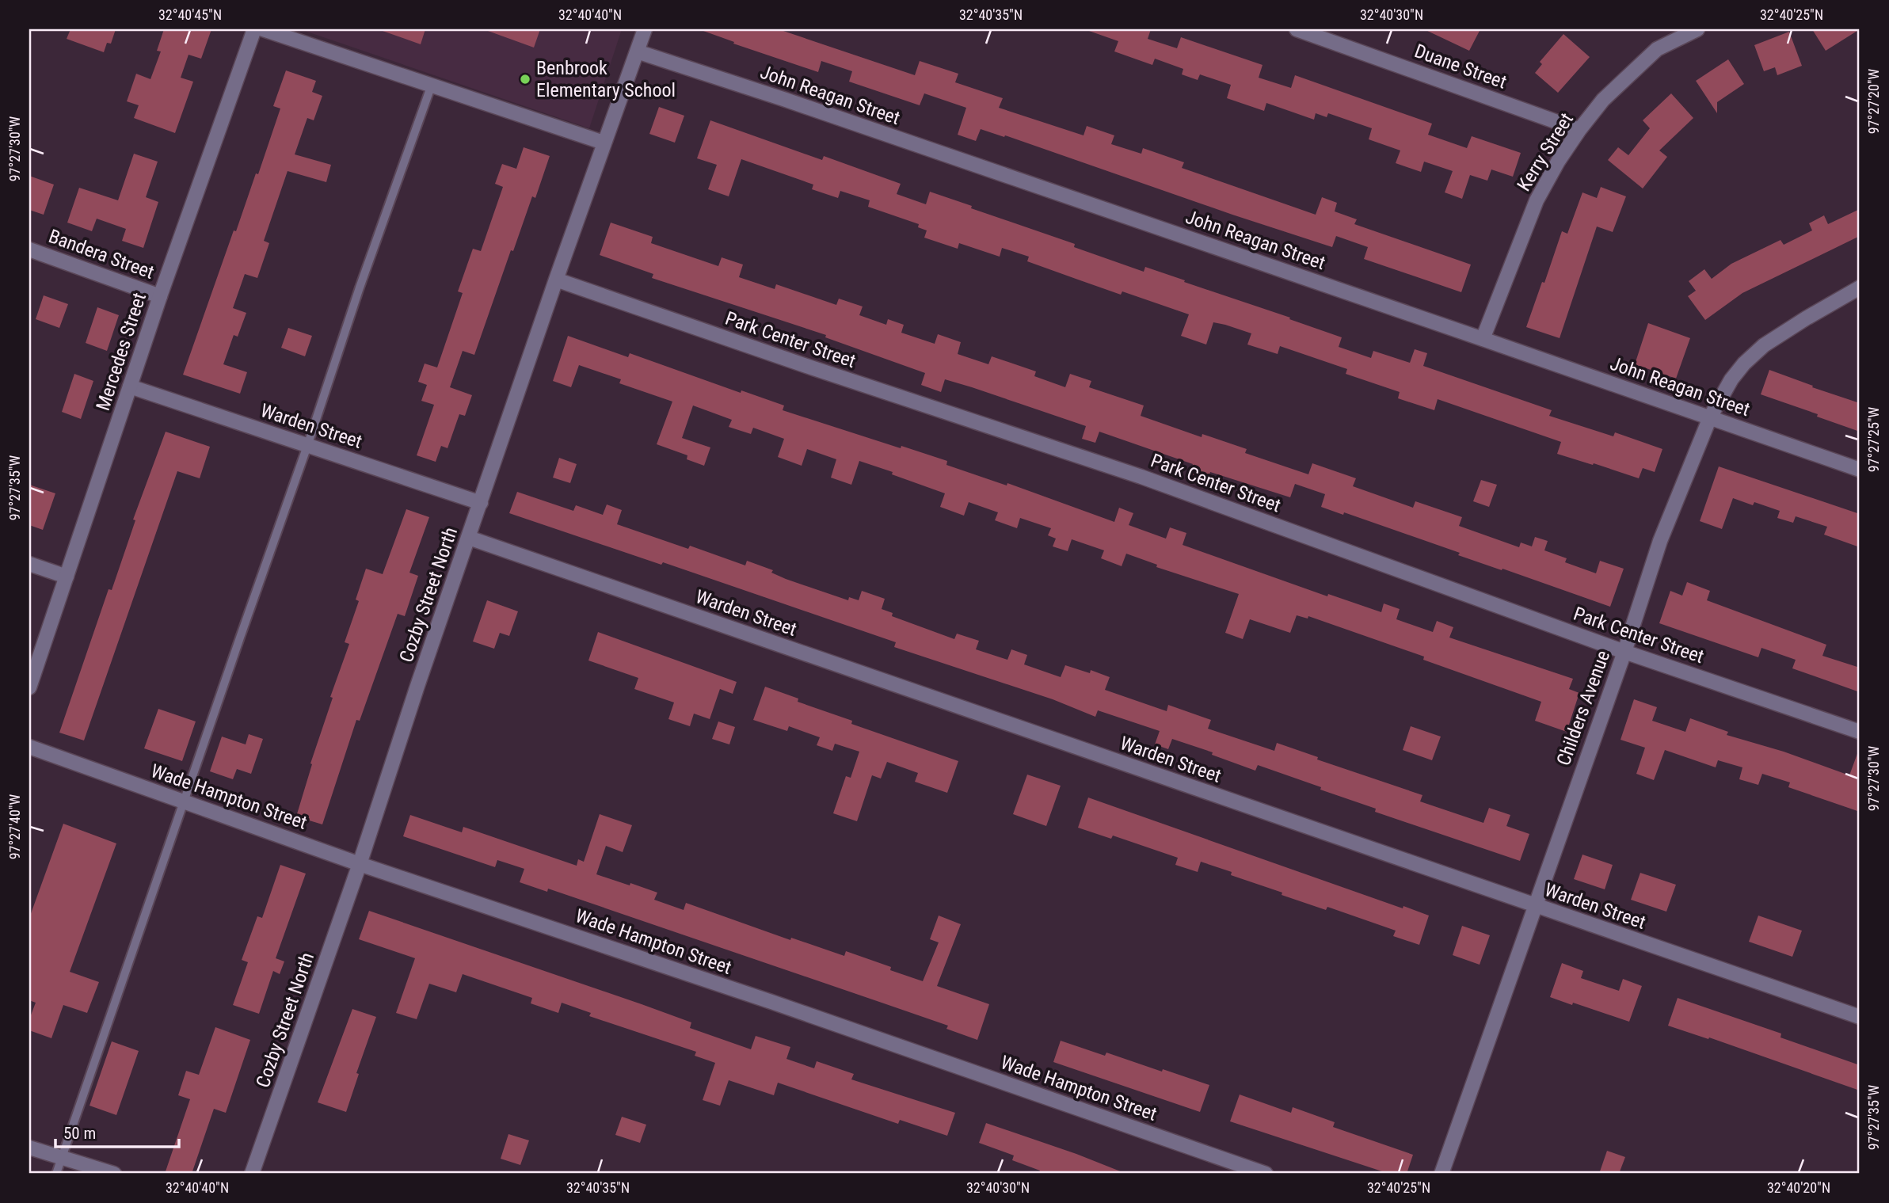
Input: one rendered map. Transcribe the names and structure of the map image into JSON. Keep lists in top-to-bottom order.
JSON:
{
  "streets": {
    "street": [
      "Duane Street",
      "John Reagan Street",
      "Kerry Street",
      "Bandera Street",
      "Park Center Street",
      "Mercedes Street",
      "Warden Street",
      "Cozby Street North",
      "Childers Avenue",
      "Wade Hampton Street"
    ]
  },
  "crossings": [
    ["Duane Street", "Kerry Street"],
    ["John Reagan Street", "Kerry Street"],
    ["John Reagan Street", "Cozby Street North"],
    ["John Reagan Street", "Childers Avenue"],
    ["Bandera Street", "Mercedes Street"],
    ["Park Center Street", "Cozby Street North"],
    ["Park Center Street", "Childers Avenue"],
    ["Mercedes Street", "Warden Street"],
    ["Warden Street", "Cozby Street North"],
    ["Warden Street", "Childers Avenue"],
    ["Cozby Street North", "Wade Hampton Street"]
  ],
  "places": ["Benbrook Elementary School"],
  "scale_bar": "50 m",
  "coordinates": [
    "32°40'45\"N",
    "32°40'40\"N",
    "32°40'35\"N",
    "32°40'30\"N",
    "32°40'25\"N",
    "97°27'20\"W",
    "97°27'30\"W",
    "97°27'25\"W",
    "97°27'35\"W",
    "97°27'40\"W",
    "32°40'20\"N"
  ]
}
